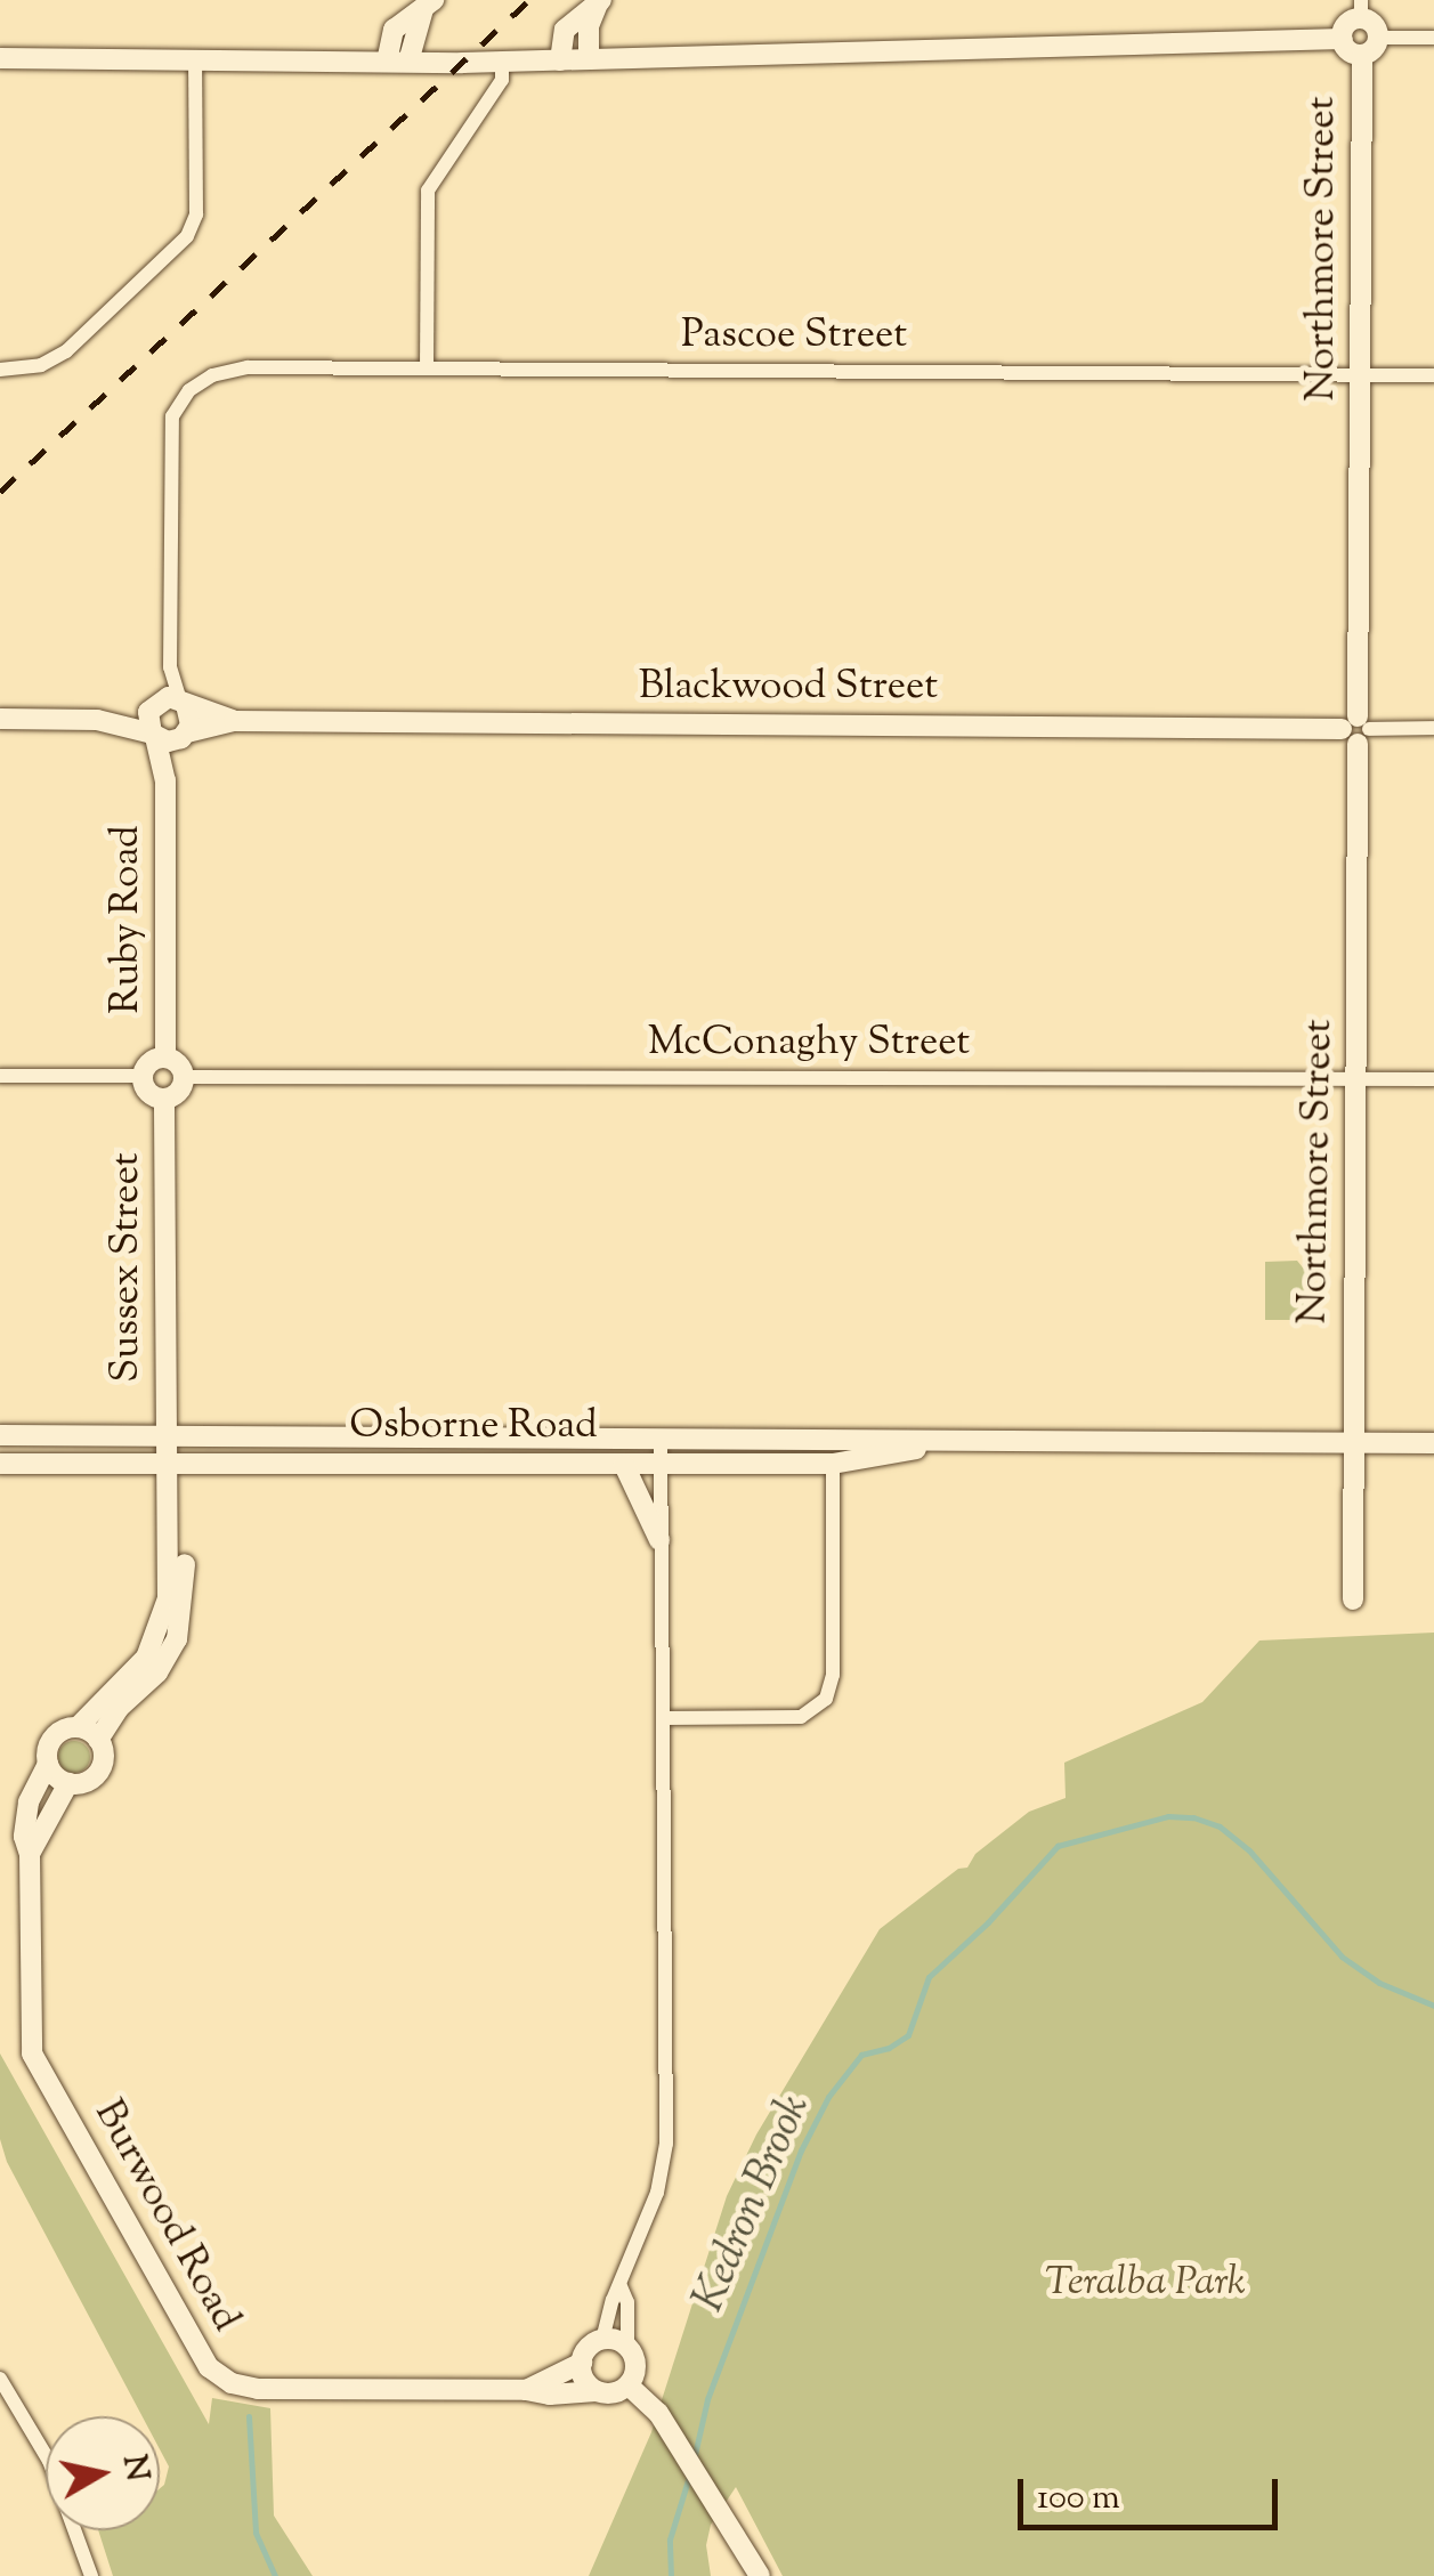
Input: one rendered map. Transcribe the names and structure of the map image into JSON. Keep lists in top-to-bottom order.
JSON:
{
  "streets": {
    "street": [
      "Northmore Street",
      "Pascoe Street",
      "Blackwood Street",
      "Ruby Road",
      "McConaghy Street",
      "Sussex Street",
      "Osborne Road",
      "Burwood Road"
    ]
  },
  "crossings": [
    ["Northmore Street", "Pascoe Street"],
    ["Northmore Street", "Blackwood Street"],
    ["Northmore Street", "McConaghy Street"],
    ["Northmore Street", "Osborne Road"],
    ["Blackwood Street", "Ruby Road"],
    ["Ruby Road", "McConaghy Street"],
    ["Ruby Road", "Sussex Street"],
    ["McConaghy Street", "Sussex Street"],
    ["Sussex Street", "Osborne Road"]
  ],
  "water": ["Kedron Brook"],
  "parks": ["Teralba Park"],
  "scale_bar": "100 m",
  "north": "right"
}
